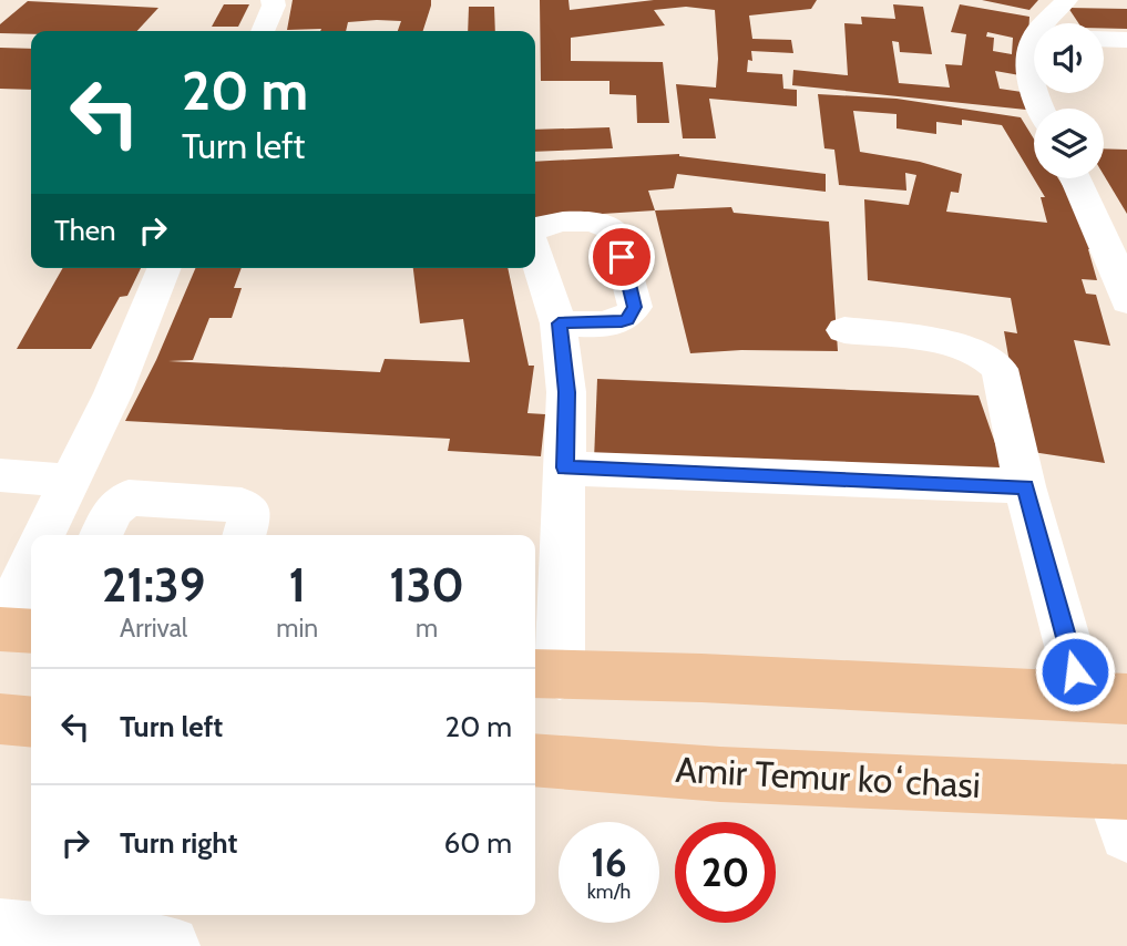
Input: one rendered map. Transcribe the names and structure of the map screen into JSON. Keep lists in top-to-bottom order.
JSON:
{
  "streets": {
    "main road": ["Amir Temur koʻchasi"]
  },
  "page": {
    "turn": ["20 m", "Turn left"],
    "then": "Then",
    "eta": [
      "21:39",
      "Arrival",
      "1",
      "min",
      "130",
      "m"
    ],
    "list": [
      {
        "name": "Turn left",
        "value": "20 m"
      },
      {
        "name": "Turn right",
        "value": "60 m"
      }
    ],
    "speed": "16 km/h",
    "limit": "20"
  }
}
